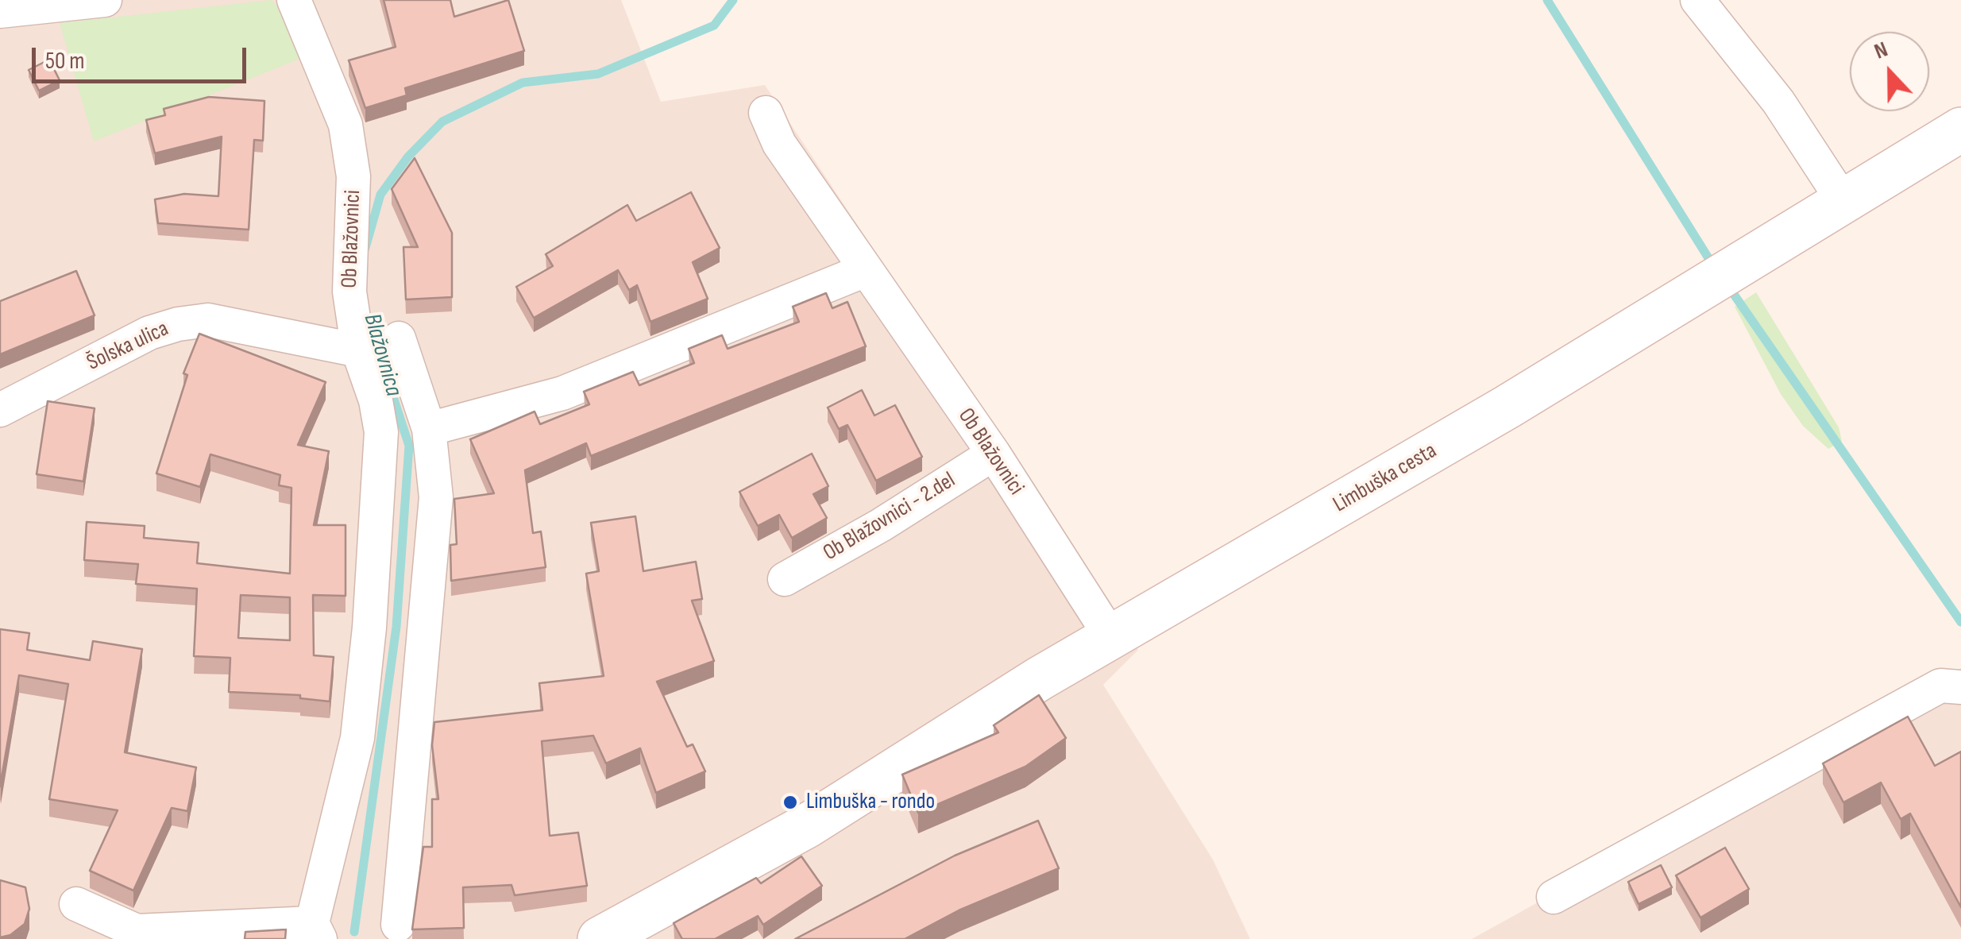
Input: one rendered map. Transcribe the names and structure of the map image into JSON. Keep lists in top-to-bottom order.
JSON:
{
  "streets": {
    "main road": ["Limbuška cesta"],
    "street": ["Ob Blažovnici", "Šolska ulica", "Ob Blažovnici - 2.del"]
  },
  "crossings": [
    ["Ob Blažovnici", "Šolska ulica"],
    ["Ob Blažovnici", "Limbuška cesta"],
    ["Ob Blažovnici", "Ob Blažovnici - 2.del"]
  ],
  "water": ["Blažovnica"],
  "places": ["Limbuška - rondo"],
  "scale_bar": "50 m",
  "north": "top"
}
